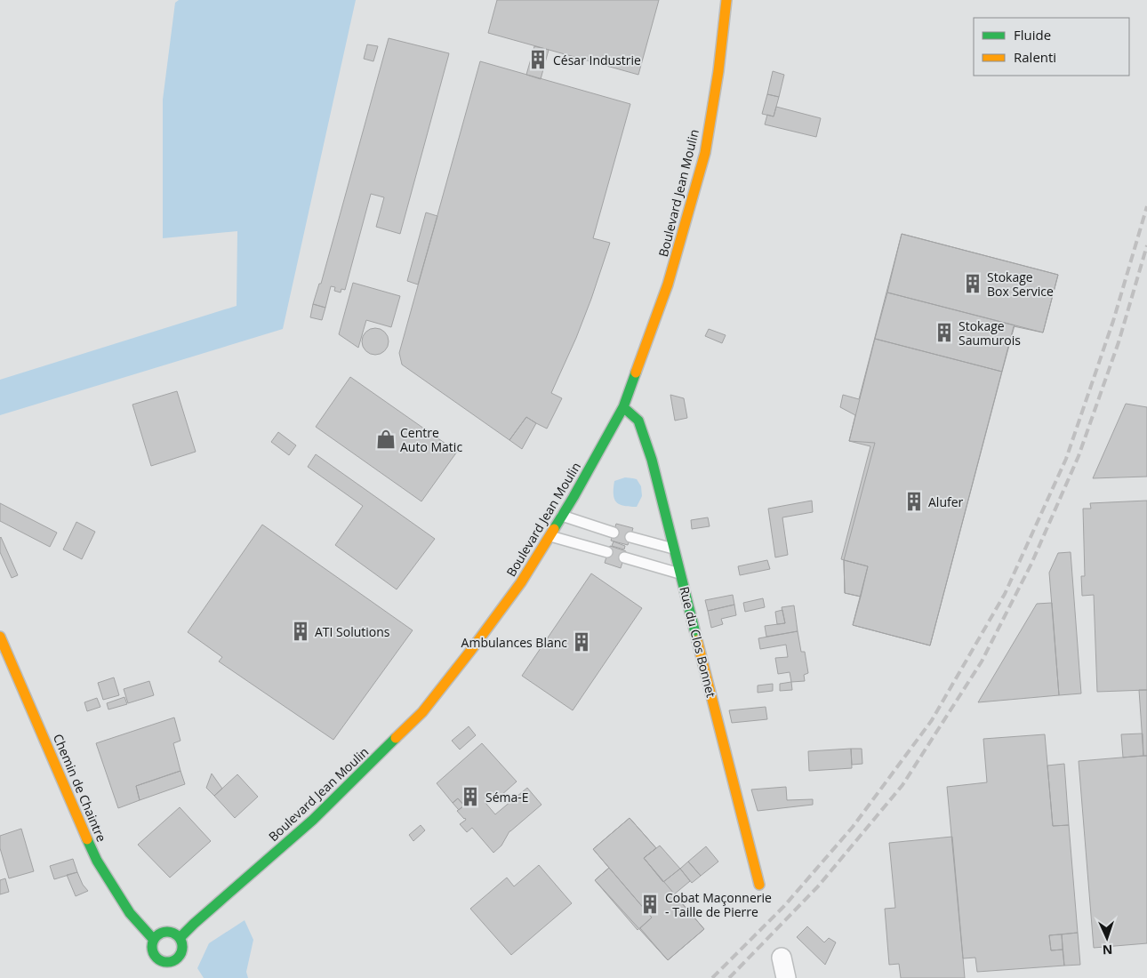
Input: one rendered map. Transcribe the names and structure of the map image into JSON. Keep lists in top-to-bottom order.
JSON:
{
  "streets": {
    "street": ["Boulevard Jean Moulin", "Rue du Clos Bonnet", "Chemin de Chaintre"]
  },
  "crossings": [
    ["Boulevard Jean Moulin", "Rue du Clos Bonnet"],
    ["Boulevard Jean Moulin", "Chemin de Chaintre"]
  ],
  "places": {
    "building": [
      "César Industrie",
      "Stokage Box Service",
      "Stokage Saumurois",
      "Alufer",
      "ATI Solutions",
      "Ambulances Blanc",
      "Séma-E",
      "Cobat Maçonnerie - Taille de Pierre"
    ],
    "shop": ["Centre Auto Matic"]
  },
  "legend": ["Fluide", "Ralenti"],
  "north": "bottom"
}
